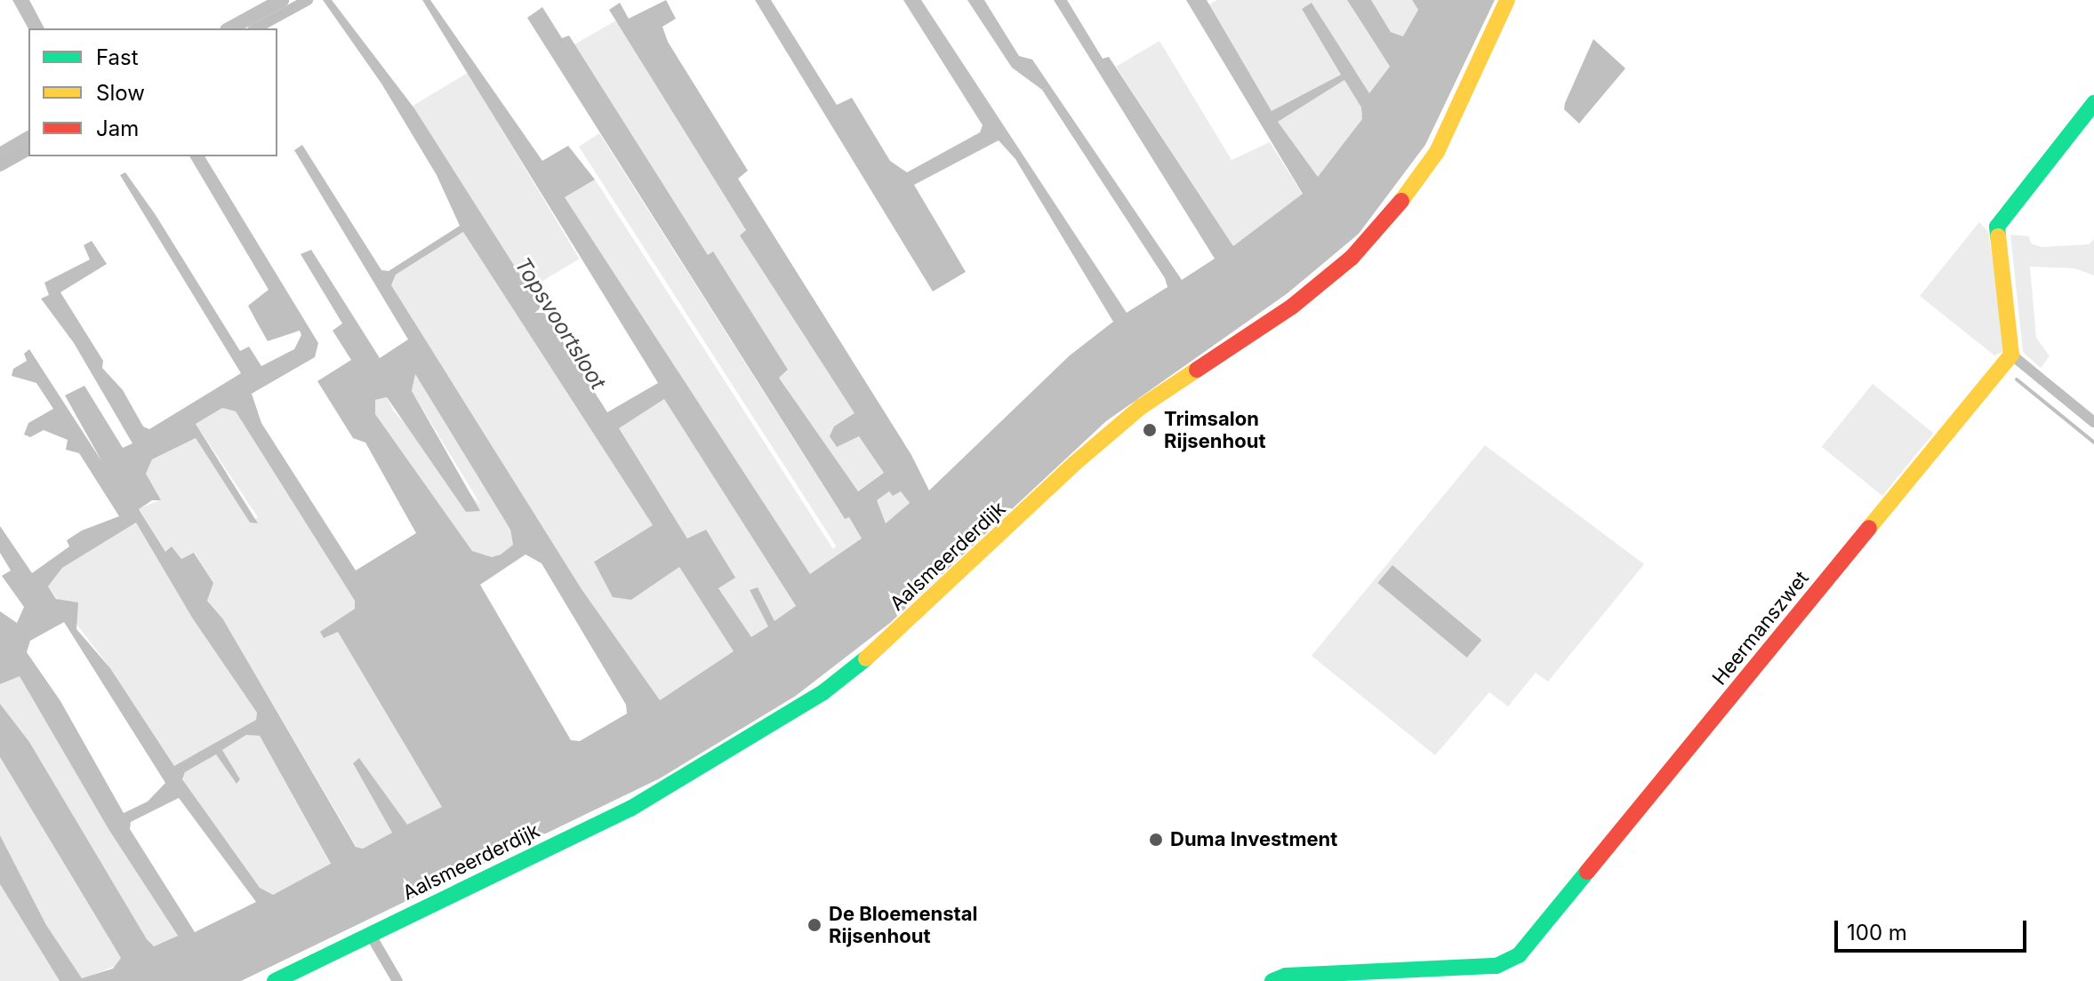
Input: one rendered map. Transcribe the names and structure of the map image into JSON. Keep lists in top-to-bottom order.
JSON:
{
  "streets": {
    "street": ["Aalsmeerderdijk", "Heermanszwet"]
  },
  "water": ["Topsvoortsloot"],
  "places": ["Trimsalon Rijsenhout", "Duma Investment", "De Bloemenstal Rijsenhout"],
  "legend": ["Fast", "Slow", "Jam"],
  "scale_bar": "100 m"
}
